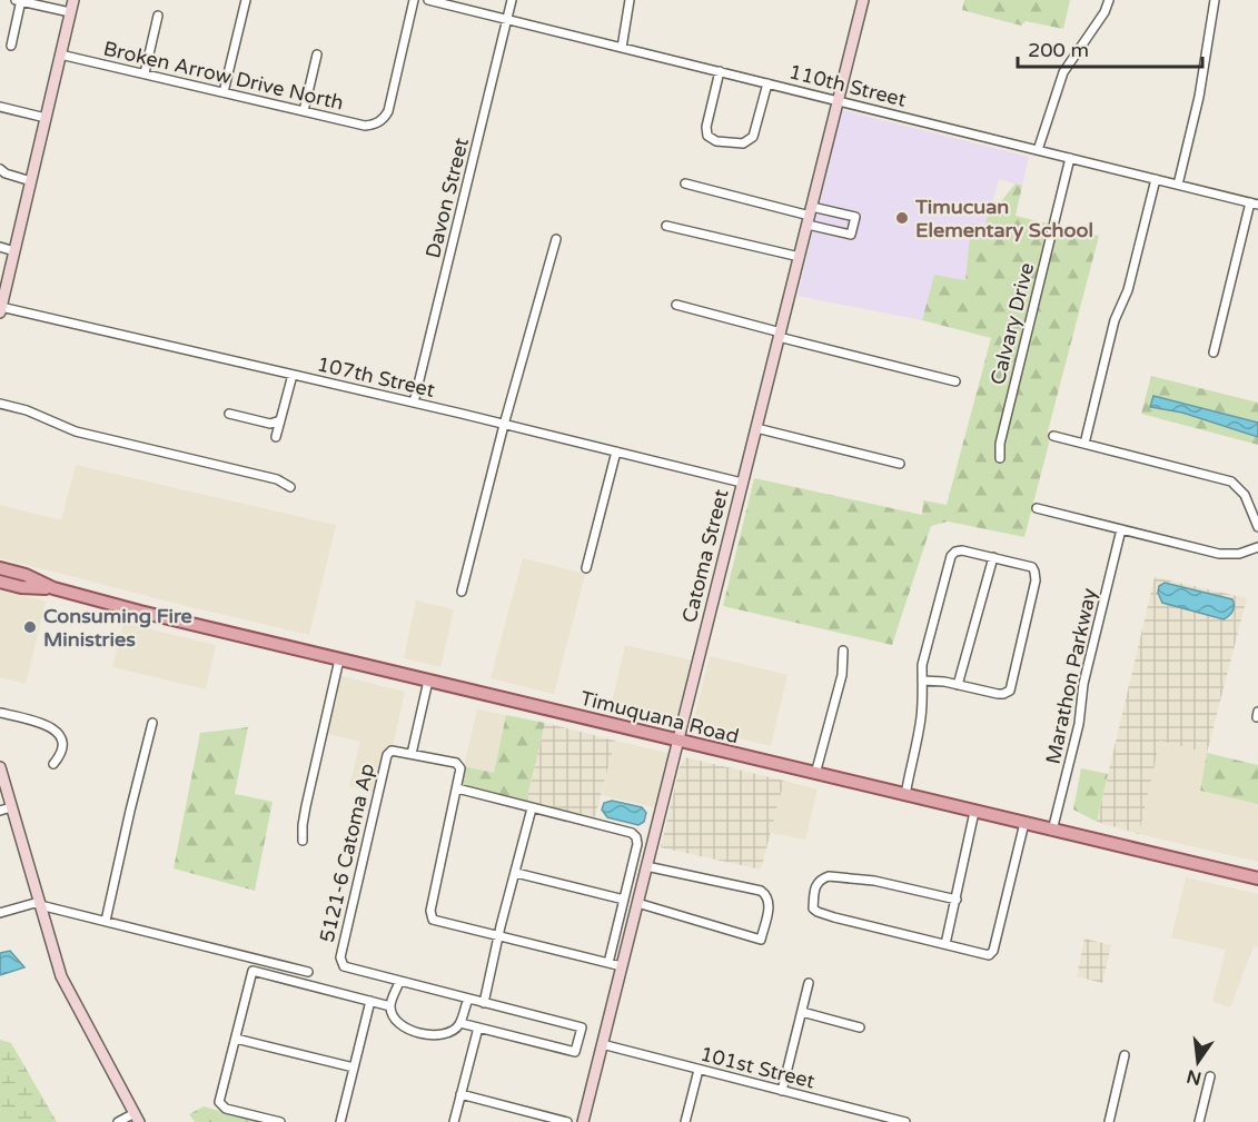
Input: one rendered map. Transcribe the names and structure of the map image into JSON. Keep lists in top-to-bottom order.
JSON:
{
  "streets": {
    "main road": ["Timuquana Road"],
    "street": [
      "Broken Arrow Drive North",
      "110th Street",
      "Davon Street",
      "Calvary Drive",
      "107th Street",
      "Catoma Street",
      "Marathon Parkway",
      "5121-6 Catoma Ap",
      "101st Street"
    ]
  },
  "crossings": [
    ["110th Street", "Davon Street"],
    ["110th Street", "Calvary Drive"],
    ["110th Street", "Catoma Street"],
    ["Davon Street", "107th Street"],
    ["107th Street", "Catoma Street"],
    ["Catoma Street", "Timuquana Road"],
    ["Catoma Street", "5121-6 Catoma Ap"],
    ["Catoma Street", "101st Street"],
    ["Marathon Parkway", "Timuquana Road"]
  ],
  "places": ["Timucuan Elementary School", "Consuming Fire Ministries"],
  "scale_bar": "200 m",
  "north": "bottom"
}
